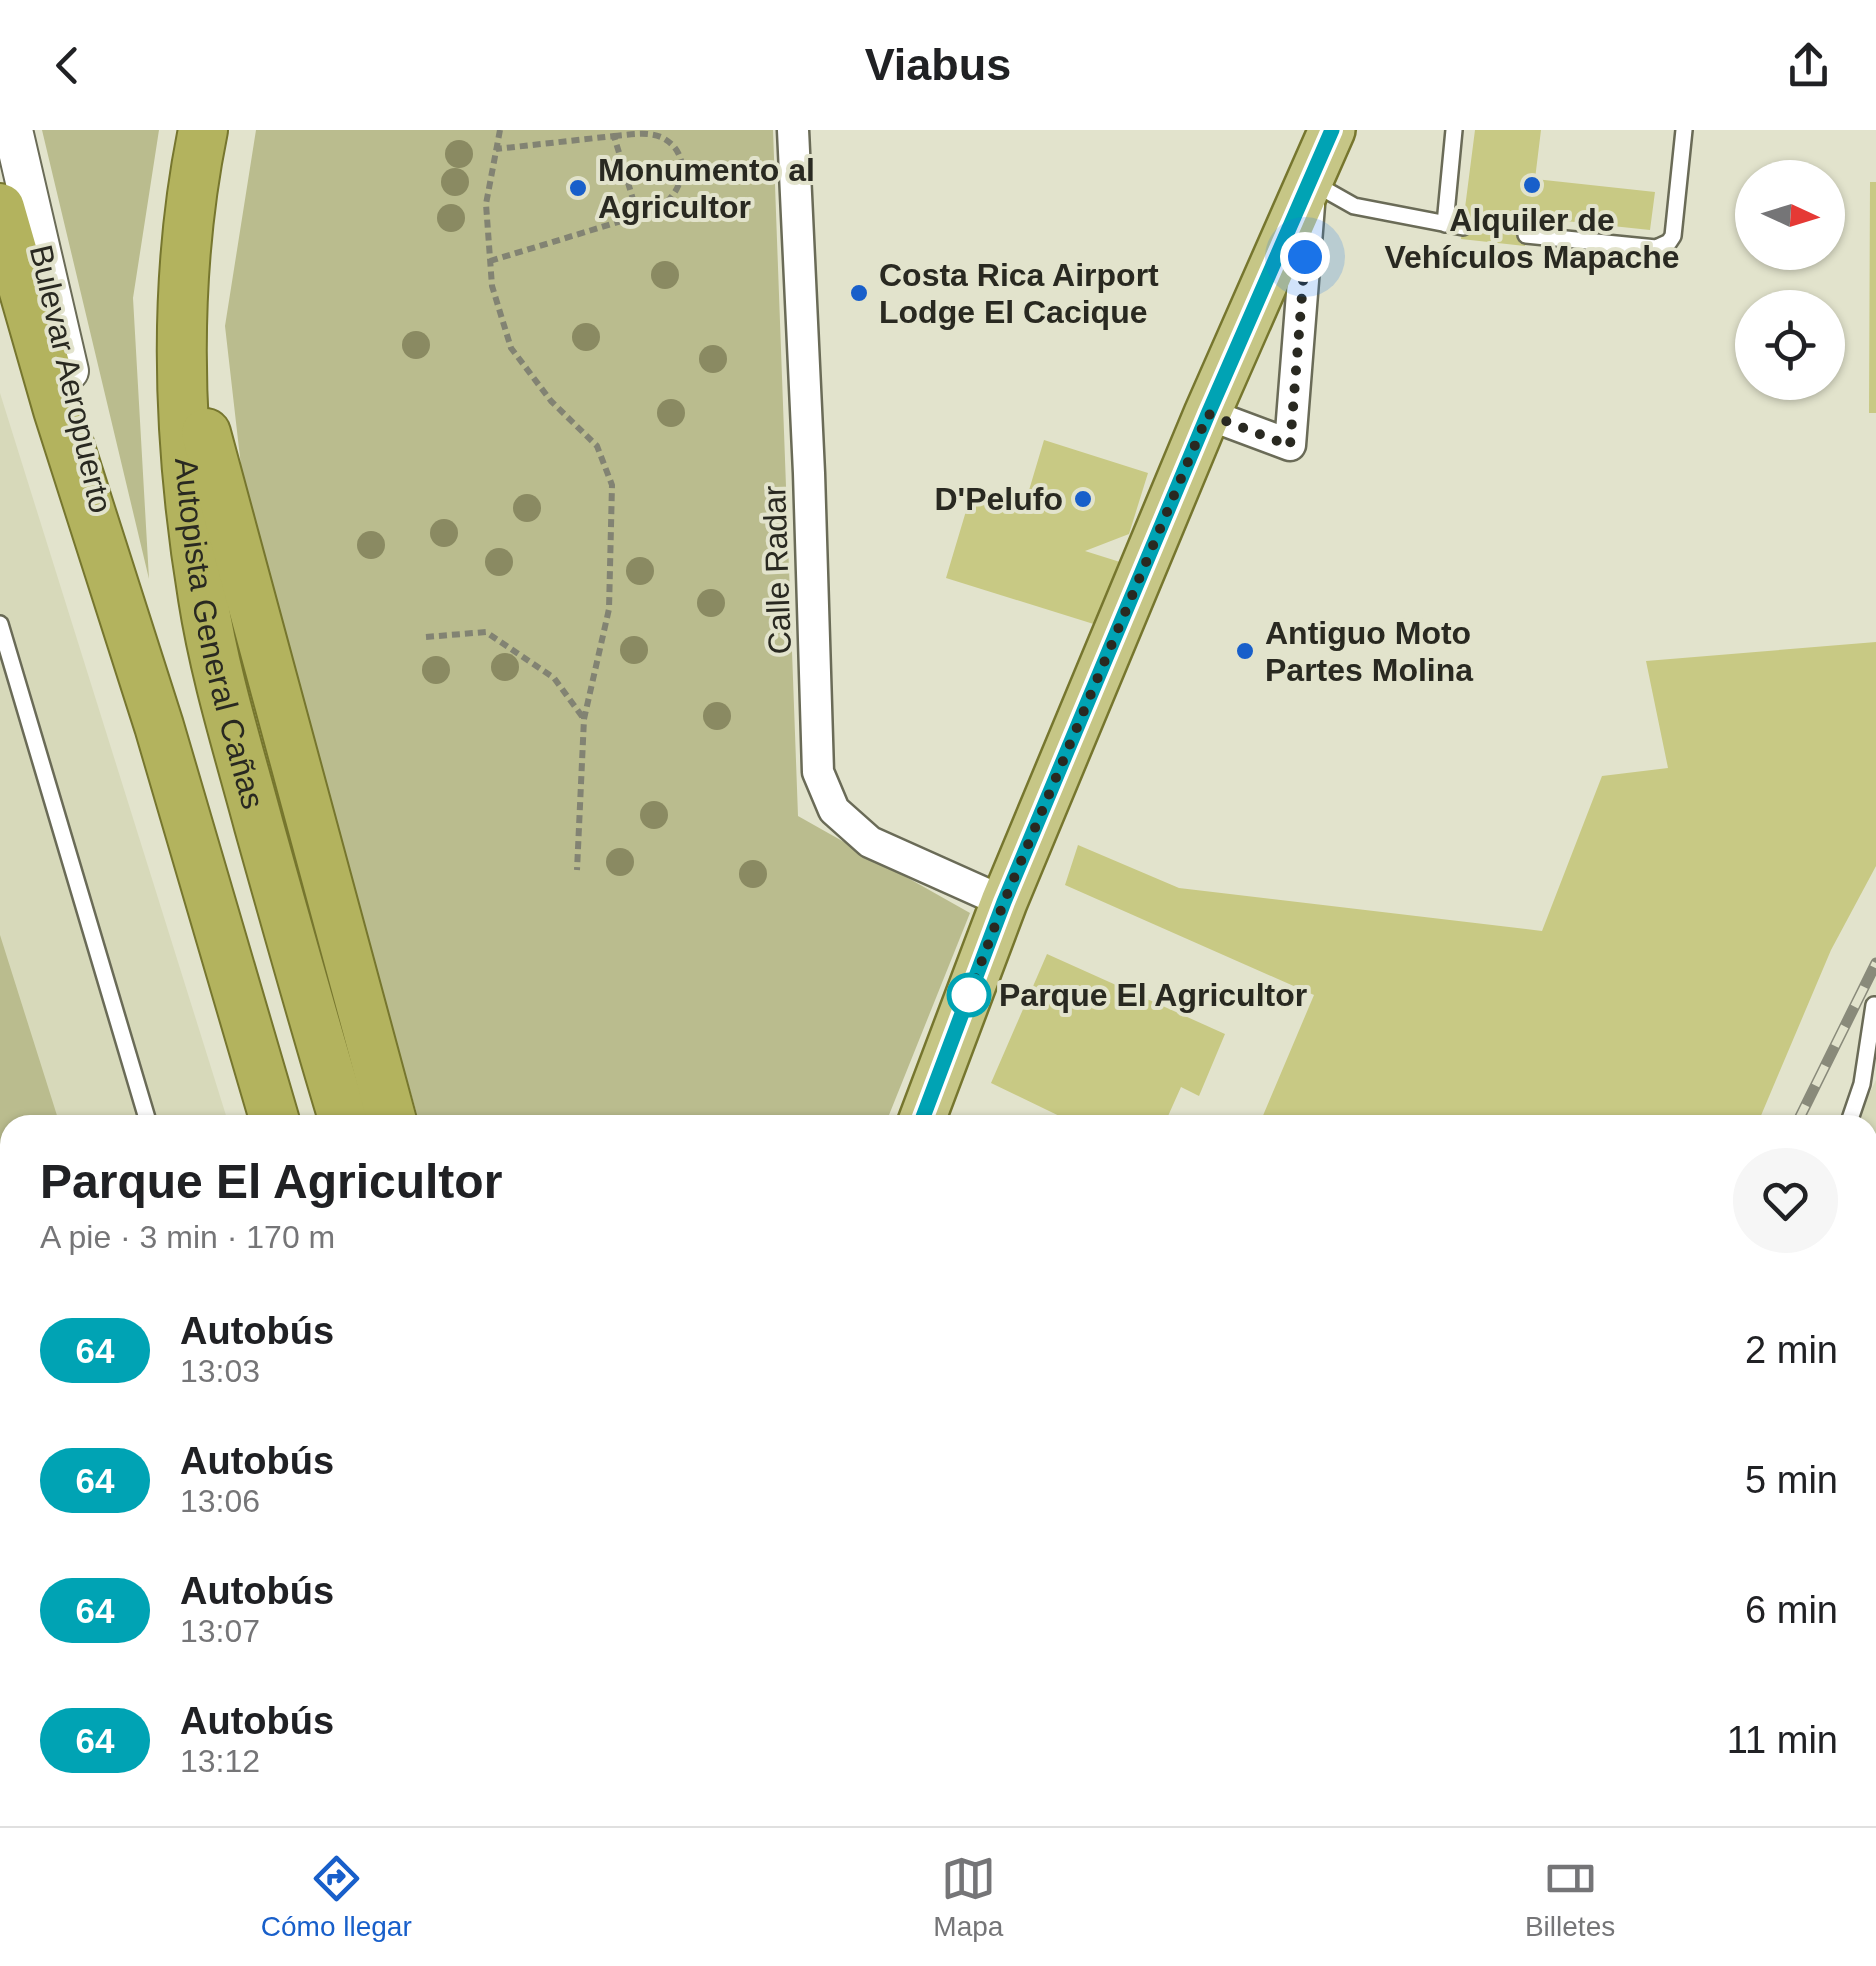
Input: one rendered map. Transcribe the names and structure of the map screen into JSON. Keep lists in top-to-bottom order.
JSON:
{
  "streets": {
    "highway": ["Autopista General Cañas"],
    "street": ["Bulevar Aeropuerto", "Calle Radar"]
  },
  "places": [
    "Alquiler de Vehículos Mapache",
    "Monumento al Agricultor",
    "Costa Rica Airport Lodge El Cacique",
    "D'Pelufo",
    "Antiguo Moto Partes Molina",
    "Parque El Agricultor"
  ],
  "lines": ["bus line 64"],
  "north": "right",
  "page": {
    "header": "Viabus",
    "heading": ["Parque El Agricultor", "A pie · 3 min · 170 m"],
    "list": [
      {
        "mark": "64",
        "name": "Autobús",
        "note": "13:03",
        "value": "2 min"
      },
      {
        "mark": "64",
        "name": "Autobús",
        "note": "13:06",
        "value": "5 min"
      },
      {
        "mark": "64",
        "name": "Autobús",
        "note": "13:07",
        "value": "6 min"
      },
      {
        "mark": "64",
        "name": "Autobús",
        "note": "13:12",
        "value": "11 min"
      }
    ],
    "tabs": ["Cómo llegar", "Mapa", "Billetes"]
  }
}
